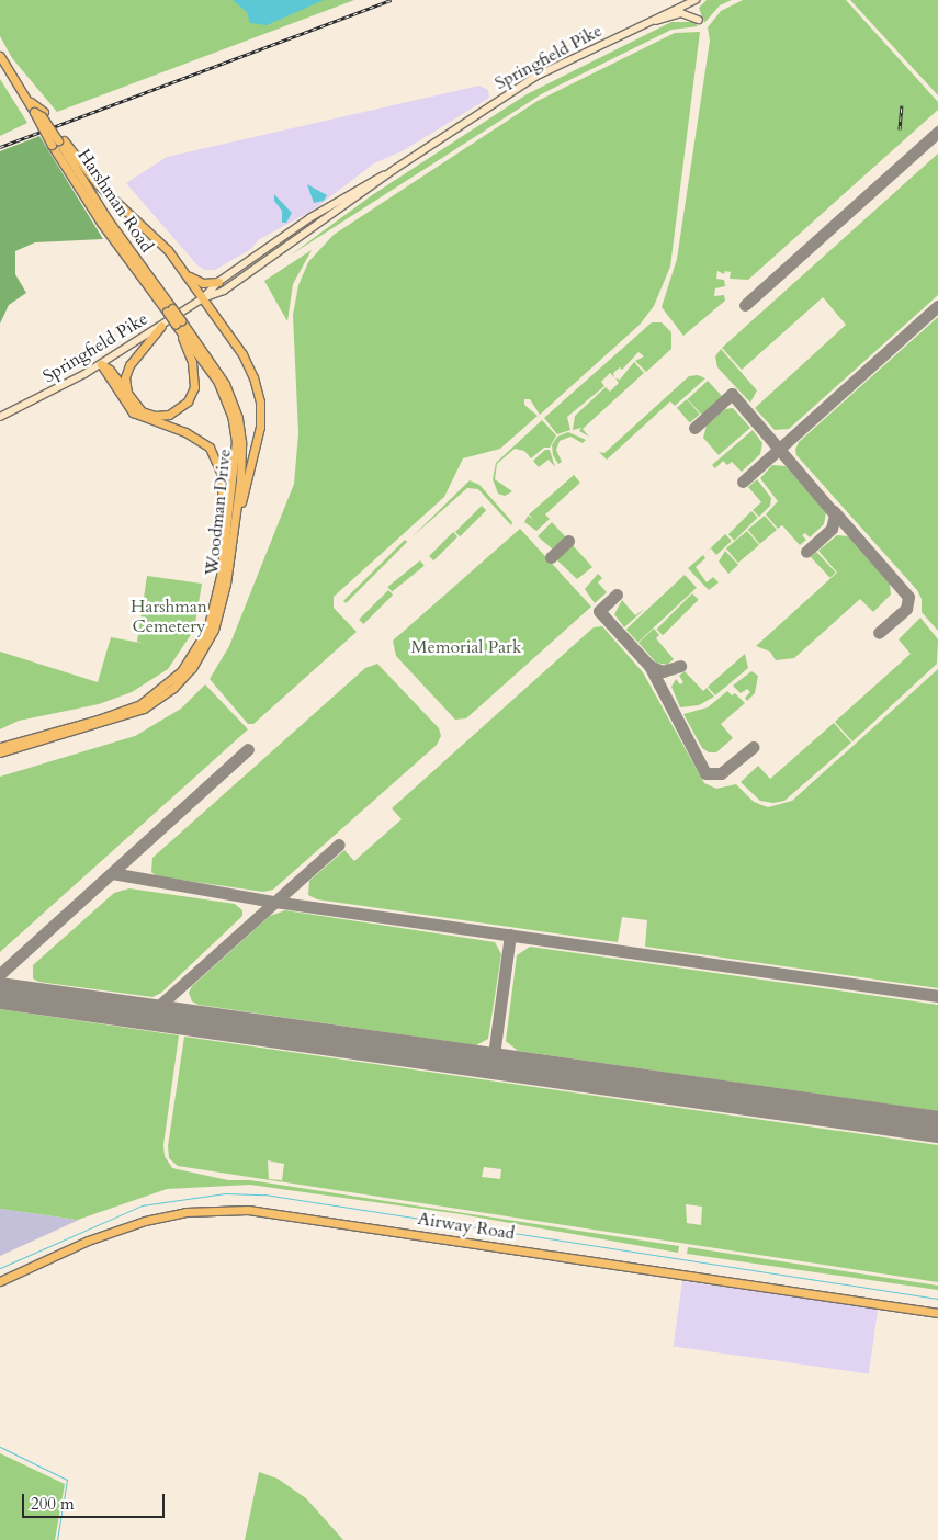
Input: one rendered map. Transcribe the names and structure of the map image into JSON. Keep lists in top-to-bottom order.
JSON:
{
  "streets": {
    "main road": [
      "Springfield Pike",
      "Harshman Road",
      "Woodman Drive",
      "Airway Road"
    ]
  },
  "crossings": [
    ["Harshman Road", "Woodman Drive"]
  ],
  "parks": ["Harshman Cemetery", "Memorial Park"],
  "scale_bar": "200 m"
}
